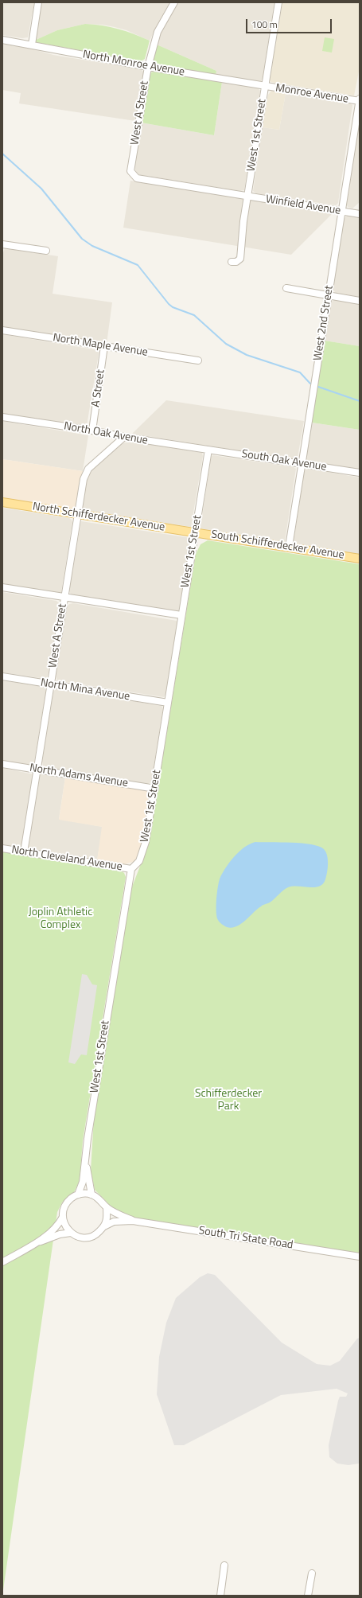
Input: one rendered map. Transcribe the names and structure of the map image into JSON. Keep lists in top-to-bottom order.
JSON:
{
  "streets": {
    "main road": ["North Schifferdecker Avenue", "South Schifferdecker Avenue"],
    "street": [
      "North Monroe Avenue",
      "Monroe Avenue",
      "West A Street",
      "West 1st Street",
      "Winfield Avenue",
      "West 2nd Street",
      "North Maple Avenue",
      "A Street",
      "North Oak Avenue",
      "South Oak Avenue",
      "North Mina Avenue",
      "North Adams Avenue",
      "North Cleveland Avenue",
      "South Tri State Road"
    ]
  },
  "crossings": [
    ["North Monroe Avenue", "Monroe Avenue"],
    ["North Monroe Avenue", "West A Street"],
    ["North Monroe Avenue", "West 1st Street"],
    ["Monroe Avenue", "West 1st Street"],
    ["Monroe Avenue", "West 2nd Street"],
    ["West A Street", "Winfield Avenue"],
    ["West A Street", "North Oak Avenue"],
    ["West A Street", "North Schifferdecker Avenue"],
    ["West A Street", "North Mina Avenue"],
    ["West A Street", "North Adams Avenue"],
    ["West A Street", "North Cleveland Avenue"],
    ["West 1st Street", "Winfield Avenue"],
    ["West 1st Street", "North Oak Avenue"],
    ["West 1st Street", "South Oak Avenue"],
    ["West 1st Street", "North Schifferdecker Avenue"],
    ["West 1st Street", "South Schifferdecker Avenue"],
    ["West 1st Street", "North Mina Avenue"],
    ["West 1st Street", "North Adams Avenue"],
    ["West 1st Street", "North Cleveland Avenue"],
    ["West 1st Street", "South Tri State Road"],
    ["Winfield Avenue", "West 2nd Street"],
    ["West 2nd Street", "South Oak Avenue"],
    ["West 2nd Street", "South Schifferdecker Avenue"],
    ["North Maple Avenue", "A Street"],
    ["A Street", "North Oak Avenue"],
    ["North Oak Avenue", "South Oak Avenue"],
    ["North Schifferdecker Avenue", "South Schifferdecker Avenue"]
  ],
  "parks": ["Joplin Athletic Complex", "Schifferdecker Park"],
  "scale_bar": "100 m"
}
